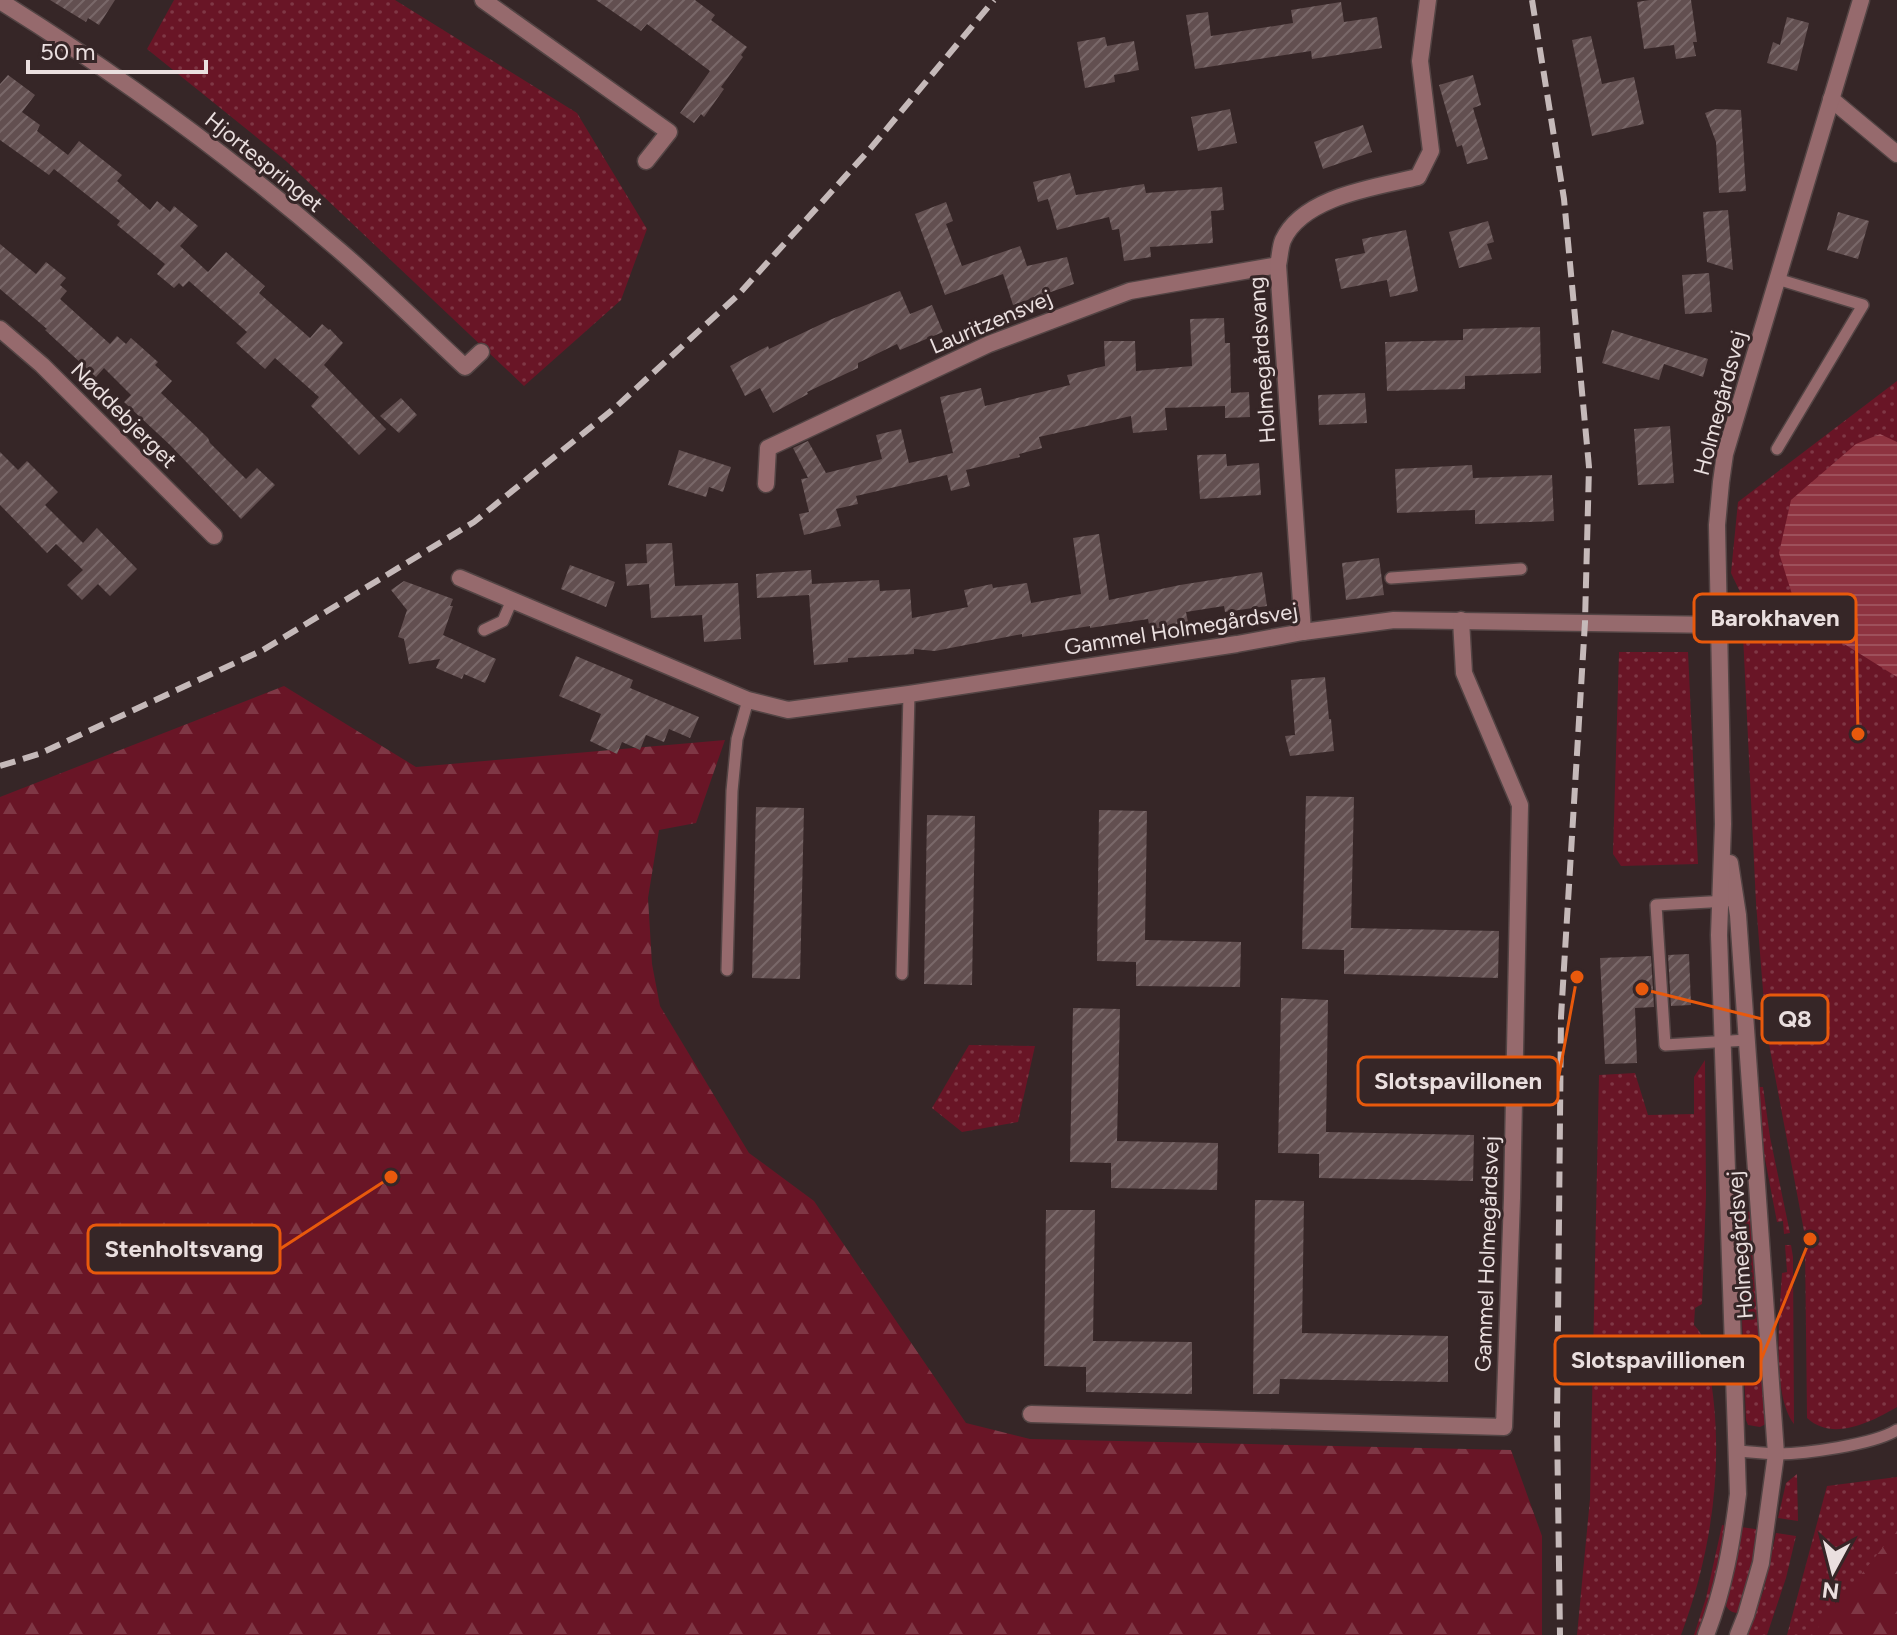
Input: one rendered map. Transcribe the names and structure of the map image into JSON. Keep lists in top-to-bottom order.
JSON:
{
  "streets": {
    "street": [
      "Hjortespringet",
      "Lauritzensvej",
      "Holmegårdsvang",
      "Holmegårdsvej",
      "Nøddebjerget",
      "Gammel Holmegårdsvej"
    ]
  },
  "crossings": [
    ["Lauritzensvej", "Holmegårdsvang"],
    ["Holmegårdsvang", "Gammel Holmegårdsvej"],
    ["Holmegårdsvej", "Gammel Holmegårdsvej"]
  ],
  "places": [
    "Barokhaven",
    "Slotspavillonen",
    "Q8",
    "Stenholtsvang",
    "Slotspavillionen"
  ],
  "scale_bar": "50 m",
  "north": "bottom"
}
